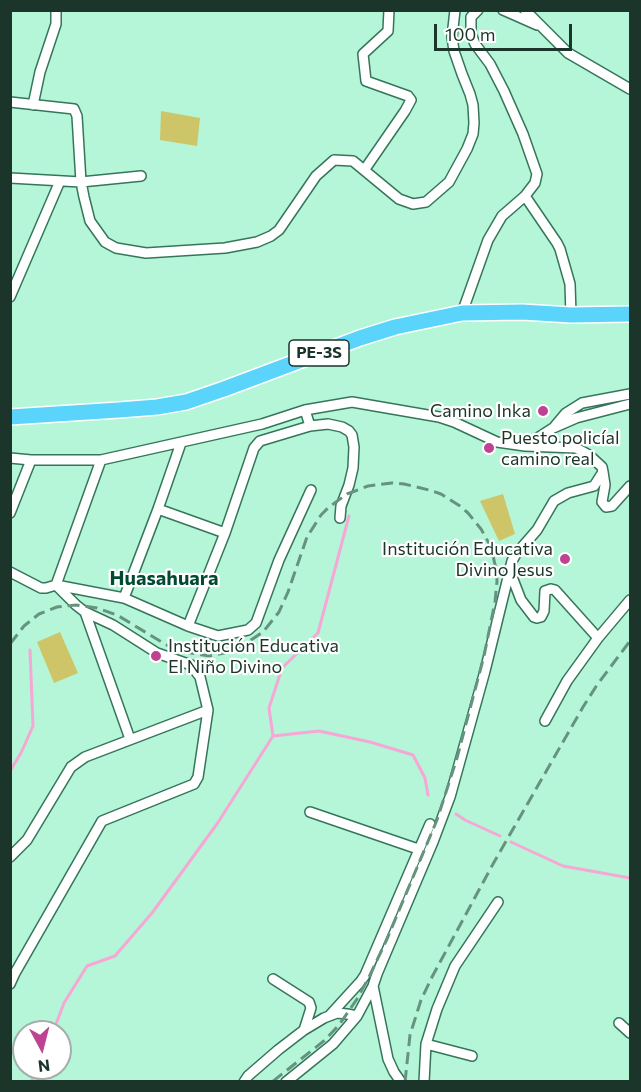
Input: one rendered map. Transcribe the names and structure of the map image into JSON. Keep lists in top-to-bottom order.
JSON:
{
  "streets": {
    "highway": ["PE-3S"]
  },
  "districts": ["Huasahuara"],
  "places": [
    "Camino Inka",
    "Puesto policíal camino real",
    "Institución Educativa Divino Jesus",
    "Institución Educativa El Niño Divino"
  ],
  "scale_bar": "100 m",
  "north": "bottom"
}
